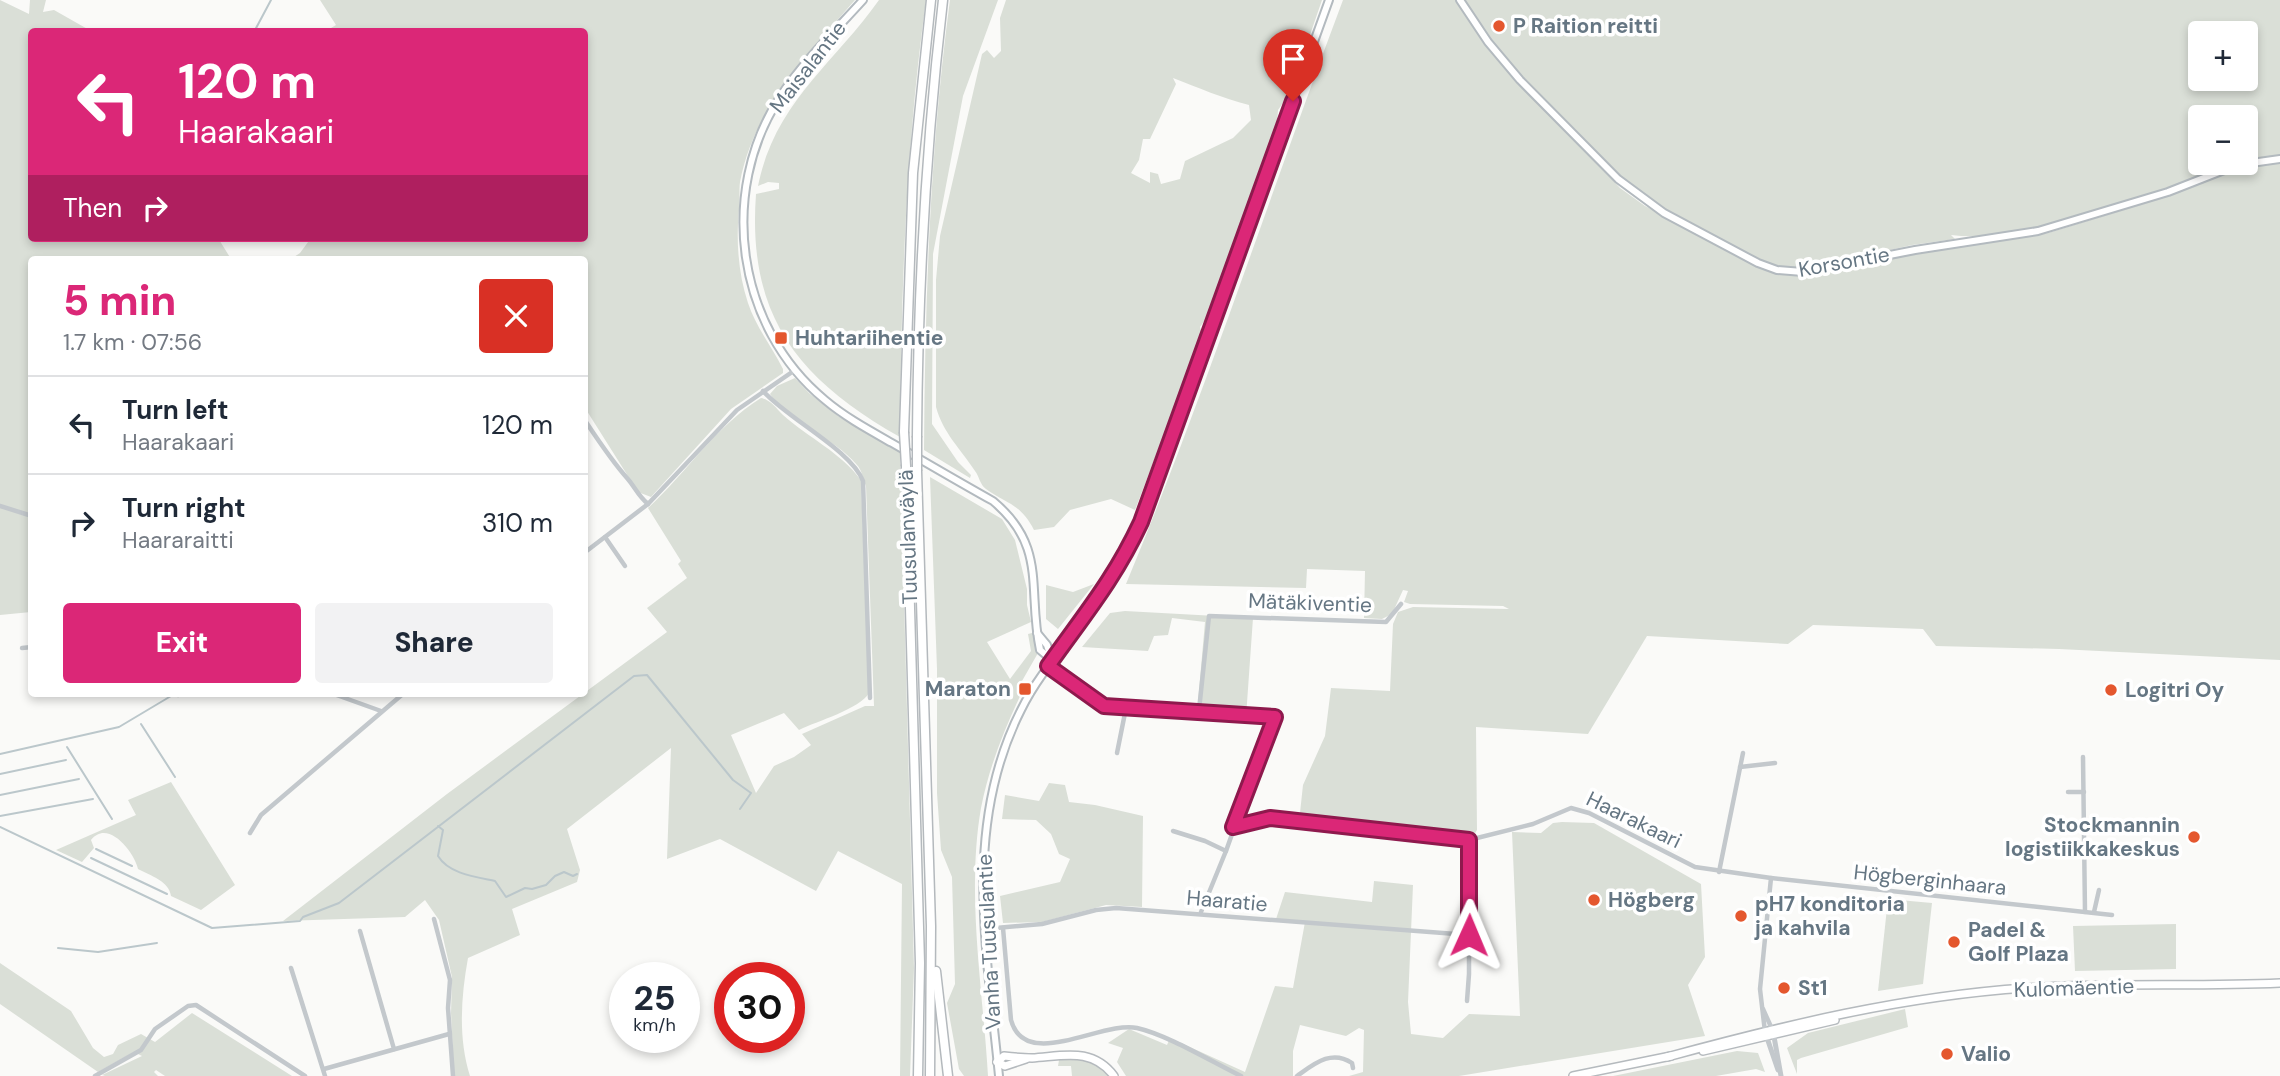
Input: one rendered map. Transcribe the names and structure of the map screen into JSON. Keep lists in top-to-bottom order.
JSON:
{
  "streets": {
    "highway": ["Tuusulanväylä"],
    "main road": [
      "Maisalantie",
      "Korsontie",
      "Vanha Tuusulantie",
      "Kulomäentie"
    ],
    "street": [
      "Mätäkiventie",
      "Haarakaari",
      "Högberginhaara",
      "Haaratie"
    ]
  },
  "crossings": [
    ["Maisalantie", "Vanha Tuusulantie"],
    ["Haarakaari", "Högberginhaara"],
    ["Haaratie", "Vanha Tuusulantie"]
  ],
  "places": {
    "other": [
      "P Raition reitti",
      "Logitri Oy",
      "Stockmannin logistiikkakeskus",
      "Högberg",
      "pH7 konditoria ja kahvila",
      "Padel & Golf Plaza",
      "St1",
      "Valio"
    ],
    "transit": ["Huhtariihentie", "Maraton"]
  },
  "page": {
    "map_buttons": ["+", "−"],
    "turn": ["120 m", "Haarakaari"],
    "then": "Then",
    "heading": ["5 min", "1.7 km · 07:56"],
    "list": [
      {
        "name": "Turn left",
        "note": "Haarakaari",
        "value": "120 m"
      },
      {
        "name": "Turn right",
        "note": "Haararaitti",
        "value": "310 m"
      }
    ],
    "buttons": ["Exit", "Share"],
    "speed": "25 km/h",
    "limit": "30"
  }
}
